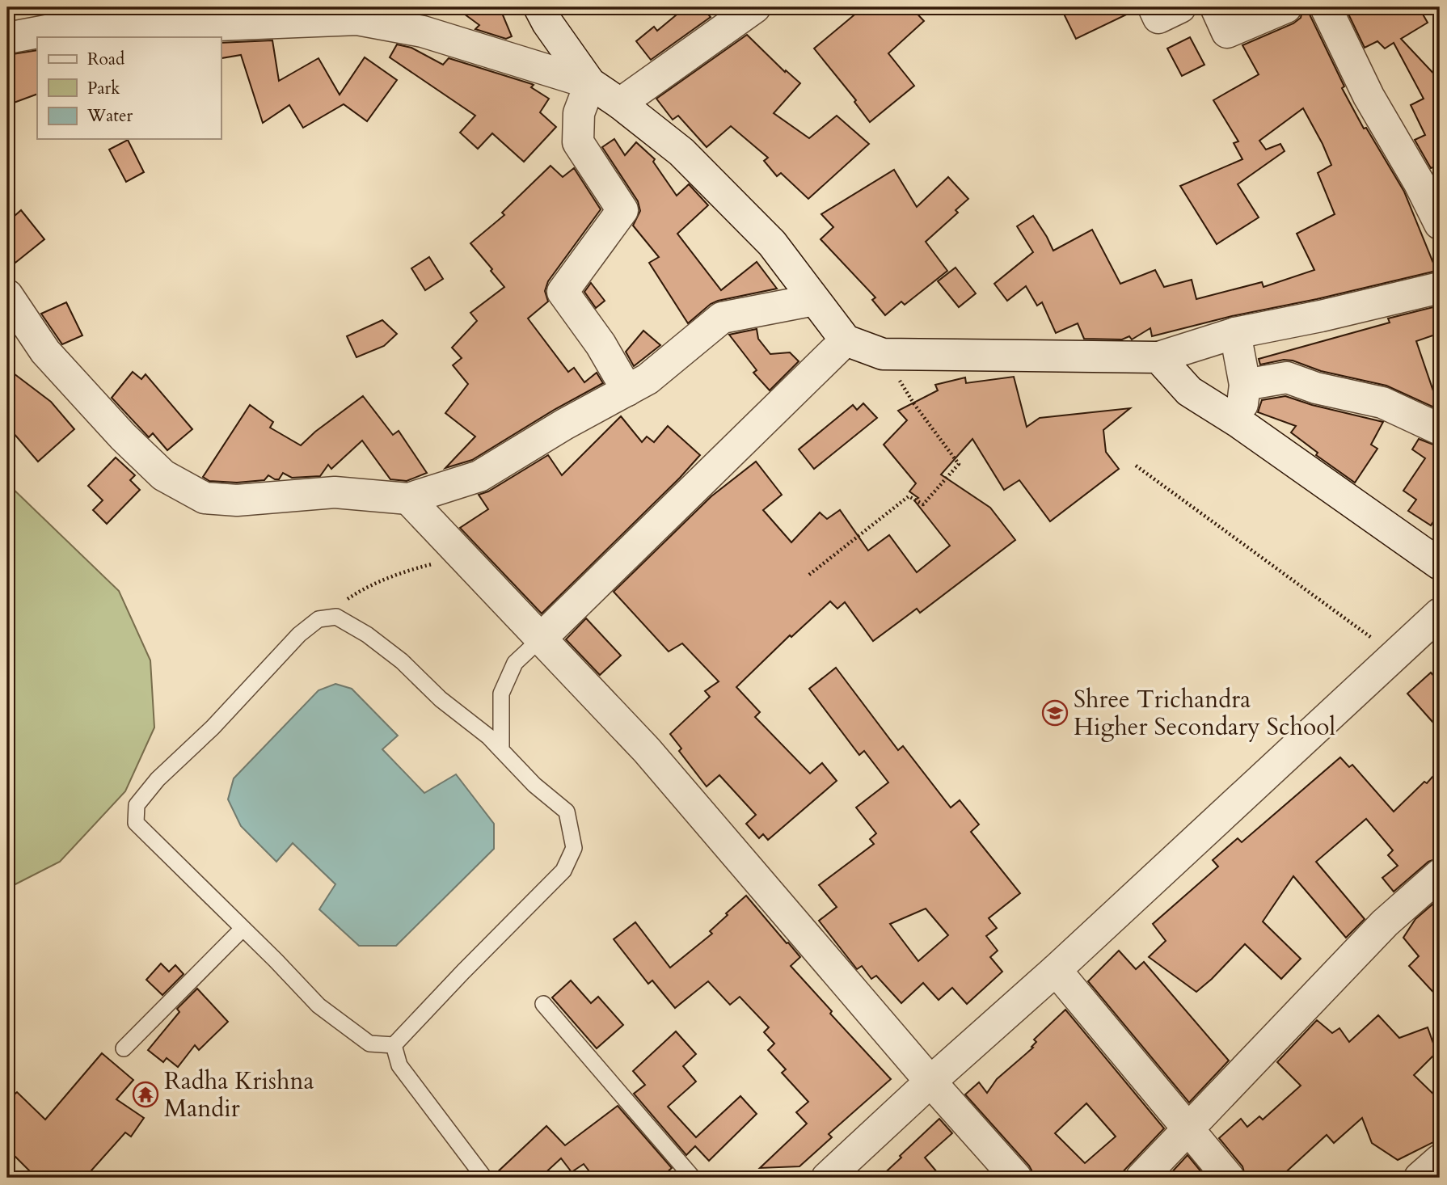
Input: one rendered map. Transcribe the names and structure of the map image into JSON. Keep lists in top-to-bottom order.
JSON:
{
  "places": {
    "school or university": ["Shree Trichandra Higher Secondary School"],
    "temple": ["Radha Krishna Mandir"]
  },
  "legend": ["Road", "Park", "Water"]
}
